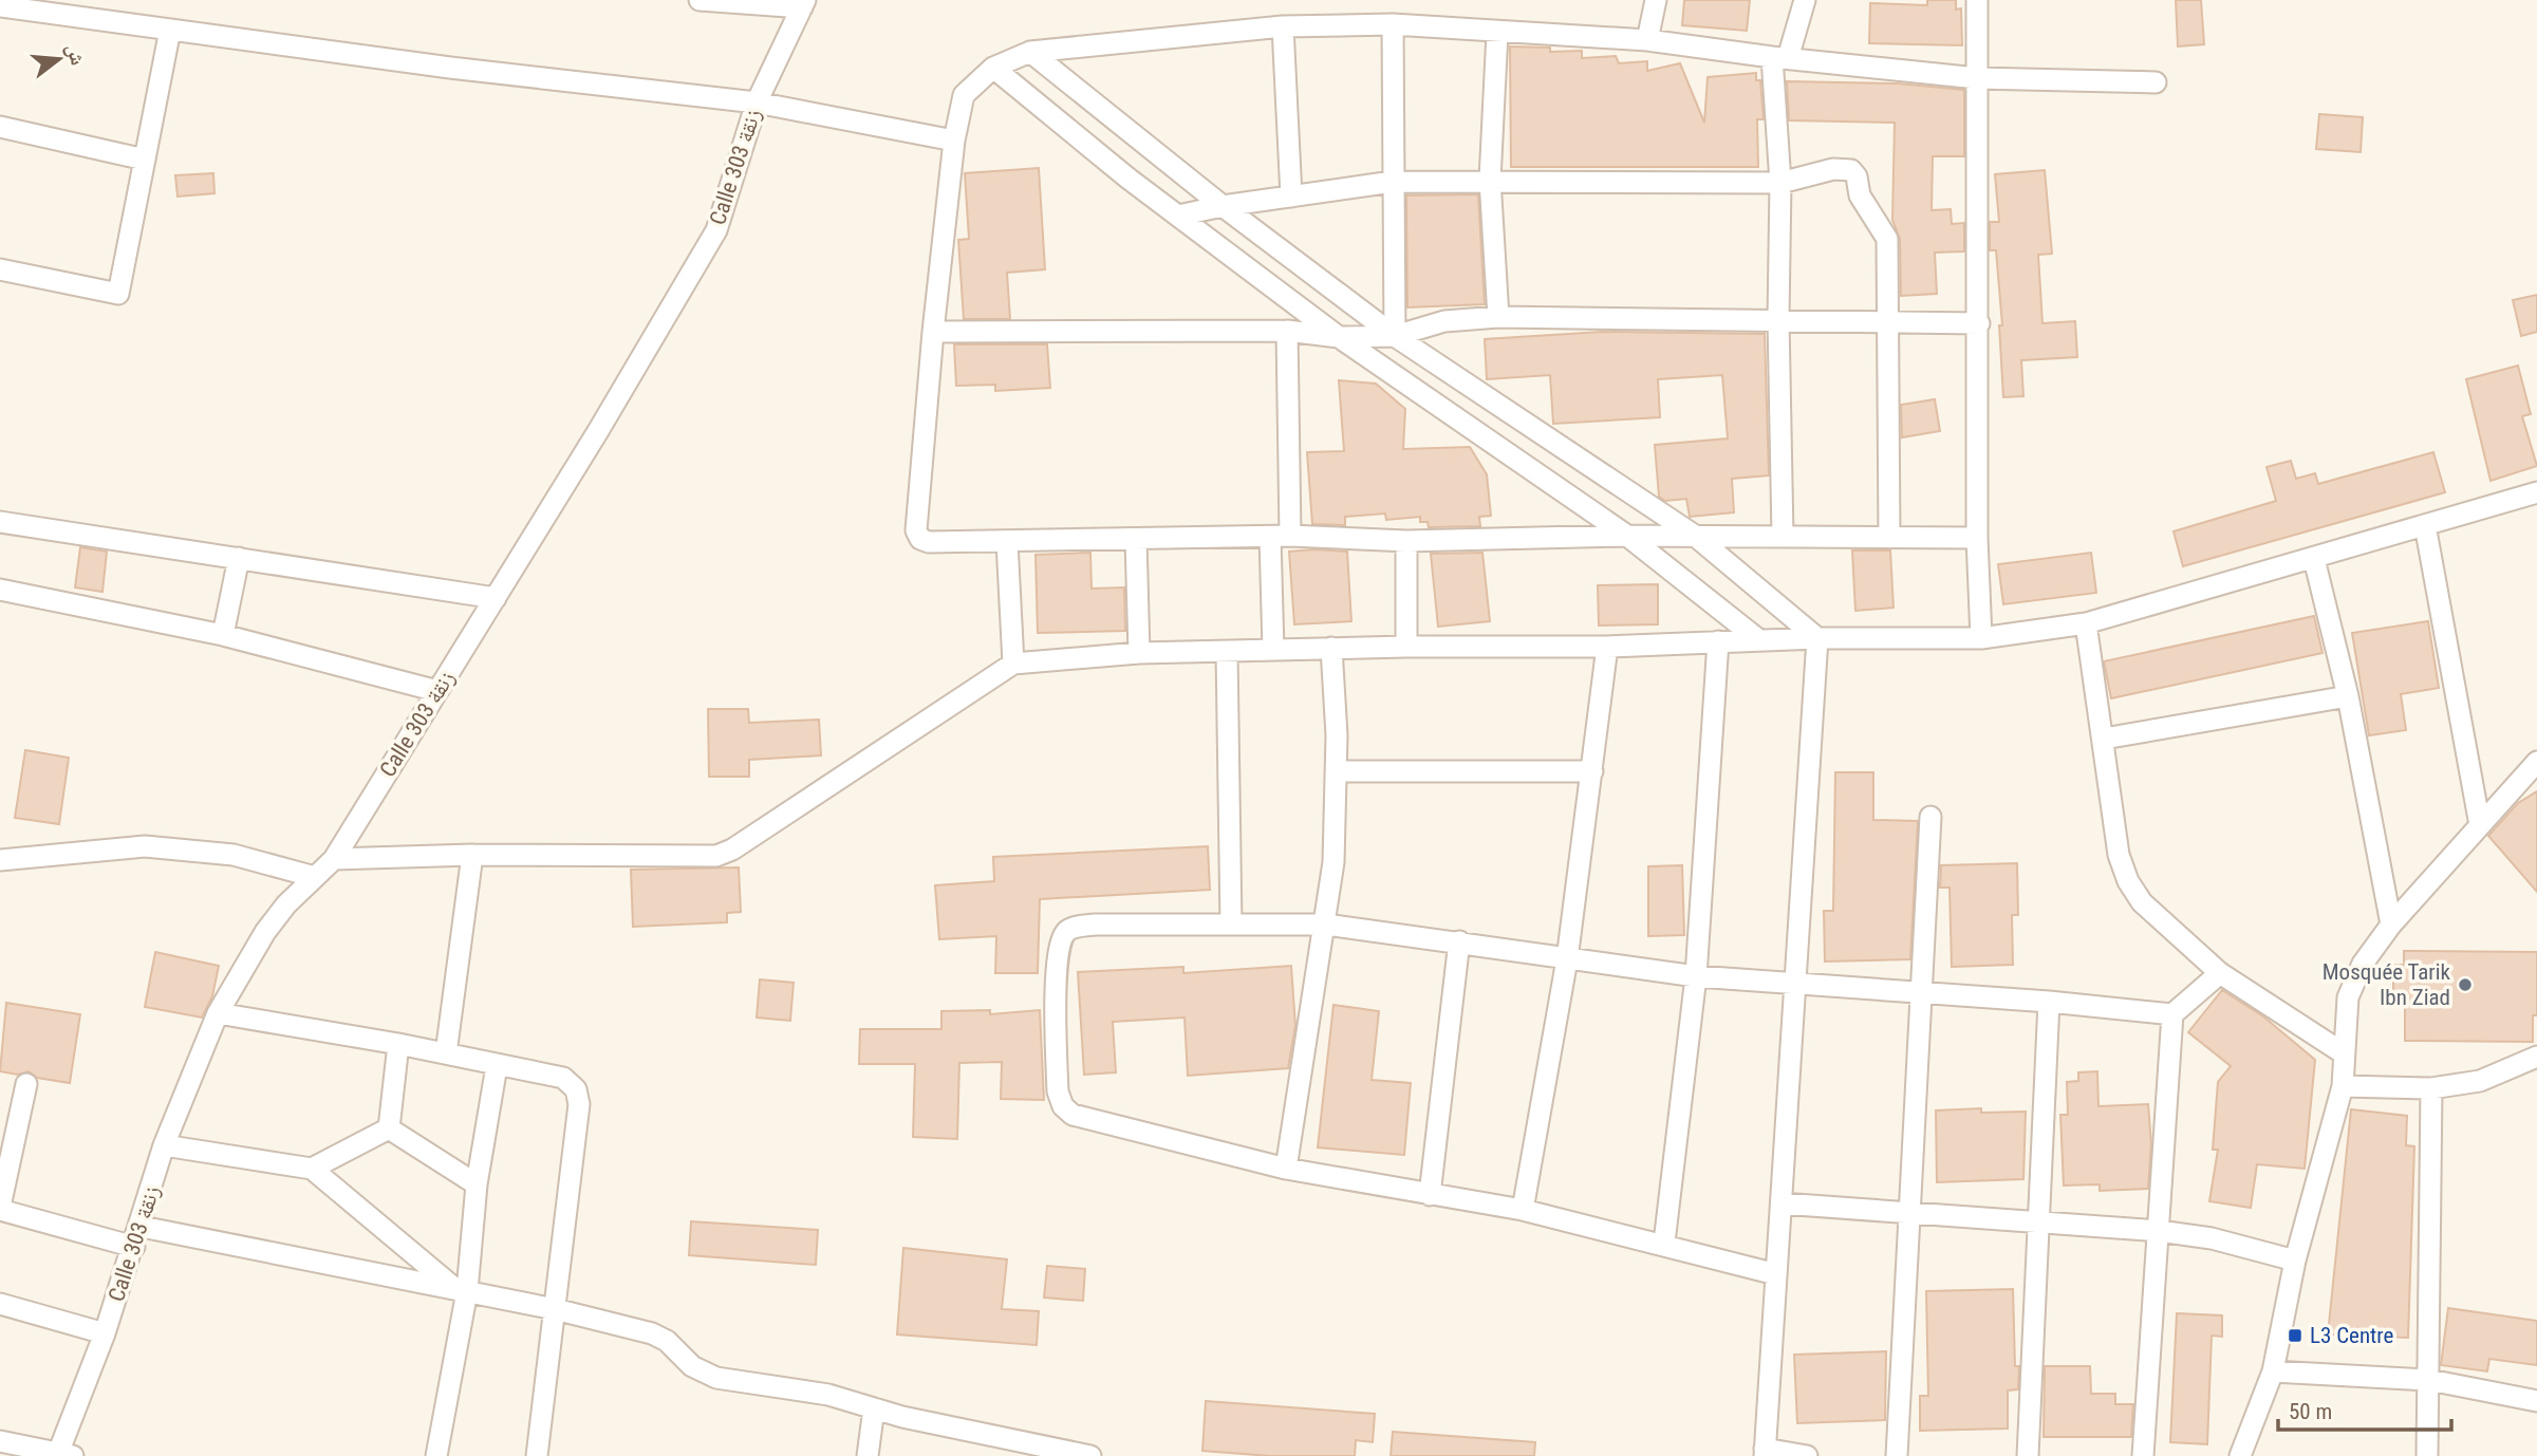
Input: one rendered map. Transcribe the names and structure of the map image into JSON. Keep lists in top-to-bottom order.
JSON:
{
  "streets": {
    "street": ["Calle 303 زنقة"]
  },
  "places": {
    "other": ["Mosquée Tarik Ibn Ziad"],
    "transit": ["L3 Centre"]
  },
  "scale_bar": "50 m",
  "north": "right"
}
